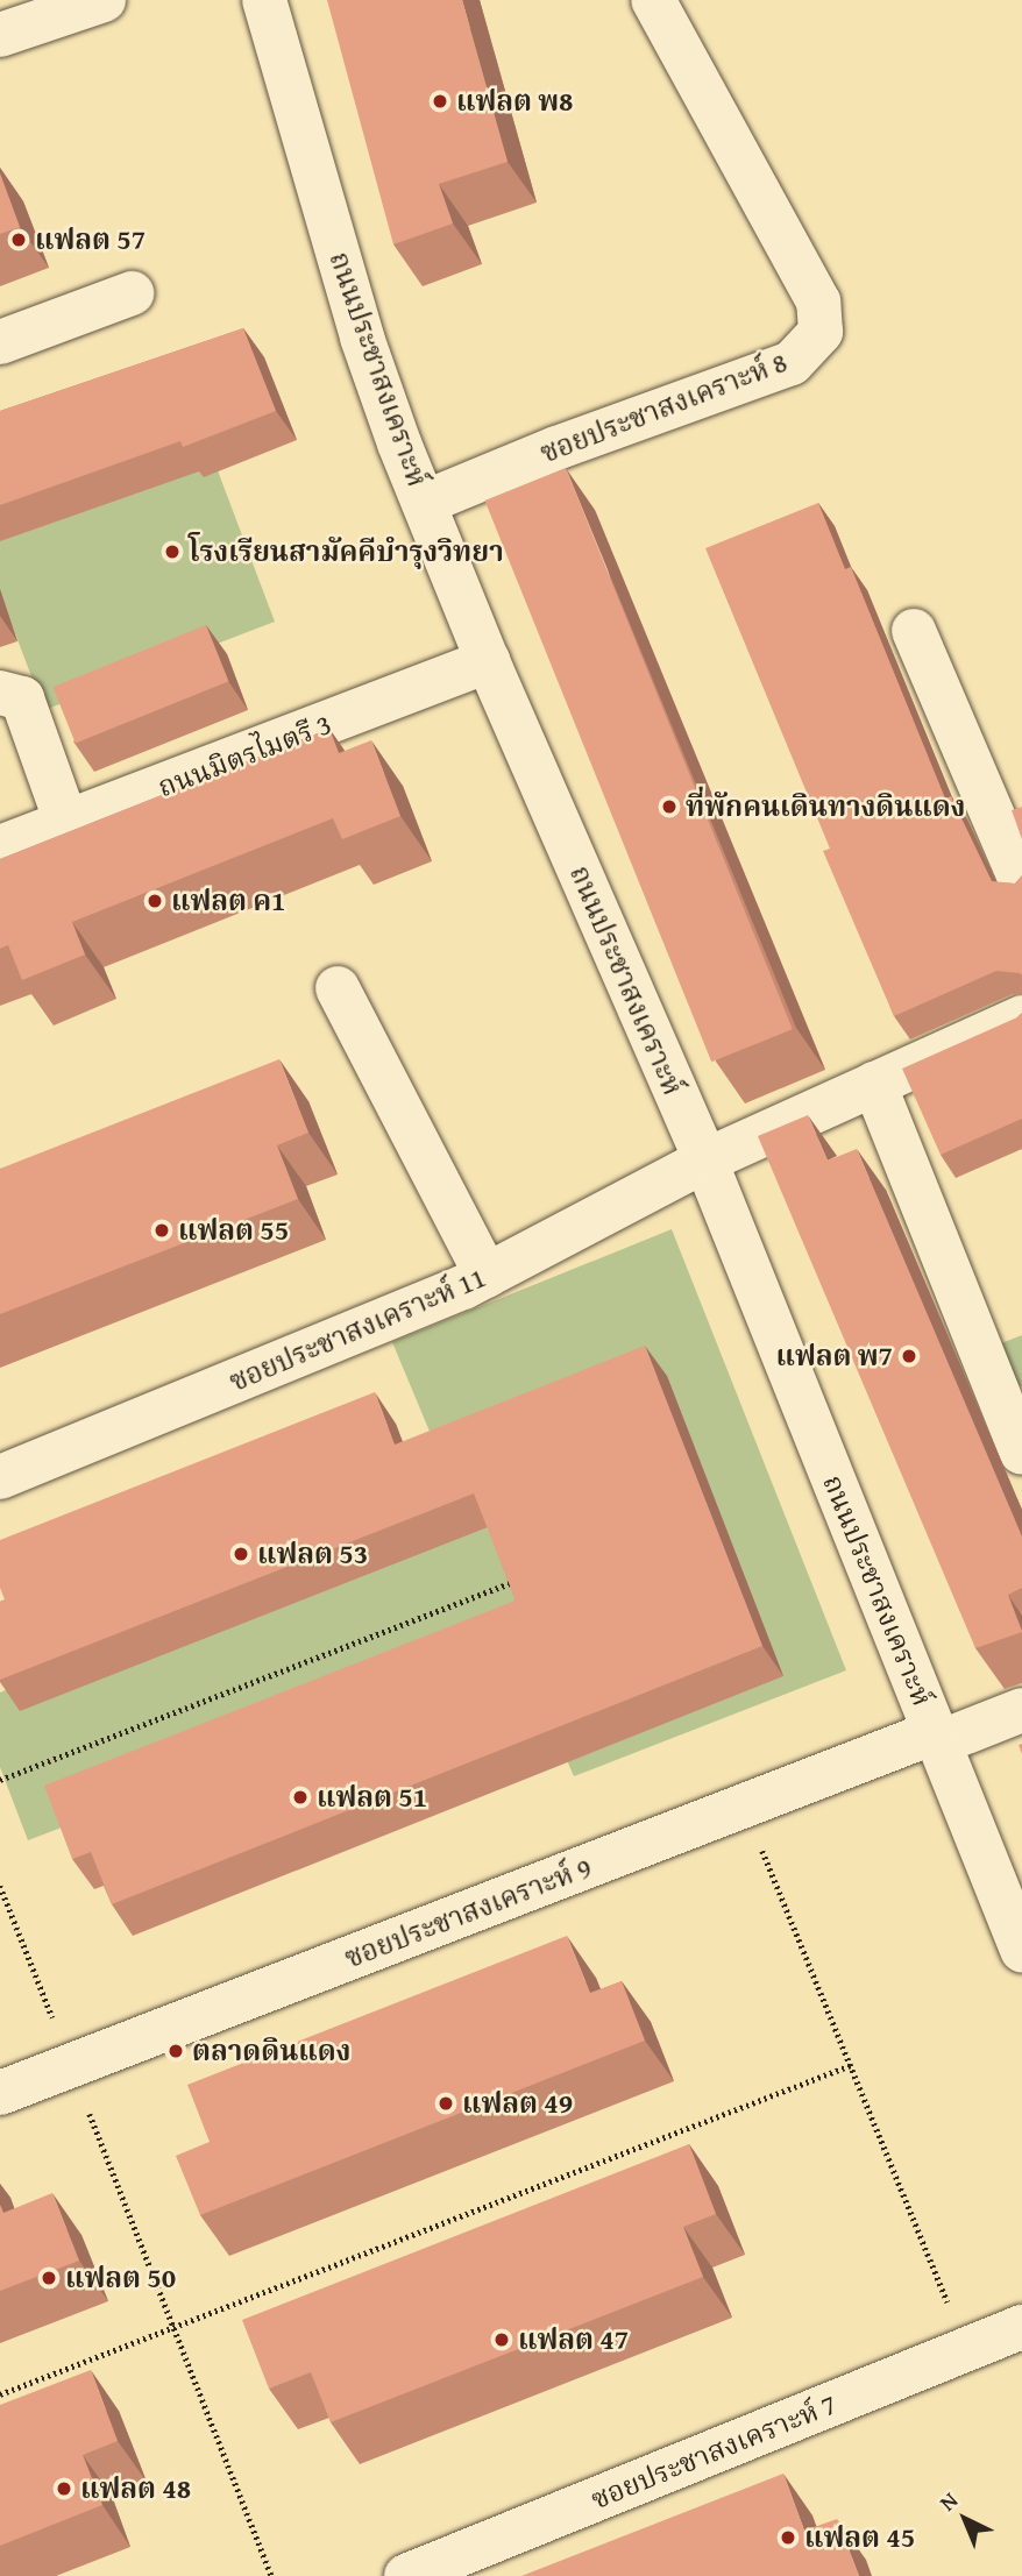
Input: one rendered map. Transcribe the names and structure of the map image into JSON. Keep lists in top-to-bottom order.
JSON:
{
  "streets": {
    "street": [
      "ถนนประชาสงเคราะห์",
      "ซอยประชาสงเคราะห์ 8",
      "ถนนมิตรไมตรี 3",
      "ซอยประชาสงเคราะห์ 11",
      "ซอยประชาสงเคราะห์ 9",
      "ซอยประชาสงเคราะห์ 7"
    ]
  },
  "crossings": [
    ["ถนนประชาสงเคราะห์", "ซอยประชาสงเคราะห์ 8"],
    ["ถนนประชาสงเคราะห์", "ถนนมิตรไมตรี 3"],
    ["ถนนประชาสงเคราะห์", "ซอยประชาสงเคราะห์ 11"],
    ["ถนนประชาสงเคราะห์", "ซอยประชาสงเคราะห์ 9"]
  ],
  "places": [
    "แฟลต พ8",
    "แฟลต 57",
    "โรงเรียนสามัคคีบํารุงวิทยา",
    "ที่พักคนเดินทางดินแดง",
    "แฟลต ค1",
    "แฟลต 55",
    "แฟลต พ7",
    "แฟลต 53",
    "แฟลต 51",
    "ตลาดดินแดง",
    "แฟลต 49",
    "แฟลต 50",
    "แฟลต 47",
    "แฟลต 48",
    "แฟลต 45"
  ],
  "north": "top left"
}
